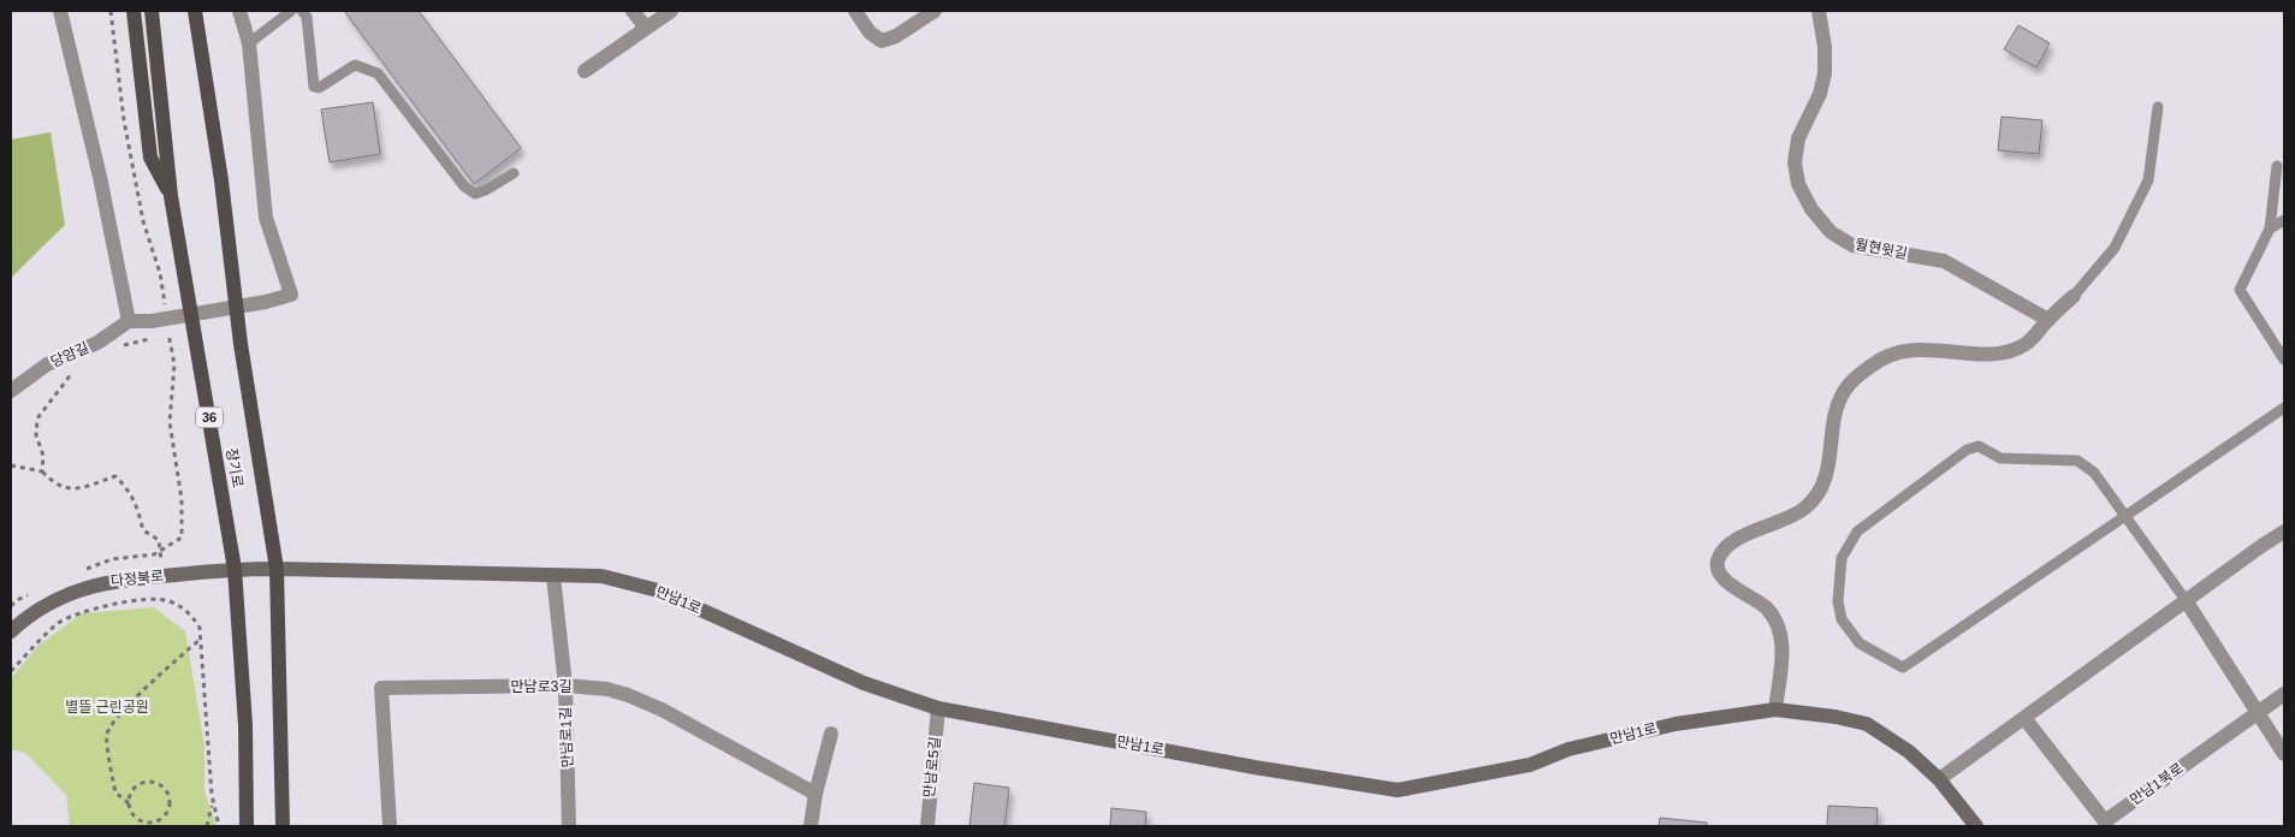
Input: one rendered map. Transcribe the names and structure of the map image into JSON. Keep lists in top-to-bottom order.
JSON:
{
  "streets": {
    "main road": ["36", "장기로"],
    "street": [
      "월현윗길",
      "당암길",
      "다정북로",
      "만남1로",
      "만남로3길",
      "만남로1길",
      "만남로5길",
      "만남1북로"
    ]
  },
  "crossings": [
    ["장기로", "다정북로"],
    ["장기로", "만남1로"],
    ["다정북로", "만남1로"],
    ["만남1로", "만남로1길"],
    ["만남1로", "만남로5길"],
    ["만남로3길", "만남로1길"]
  ],
  "parks": ["별뜰 근린공원"]
}
